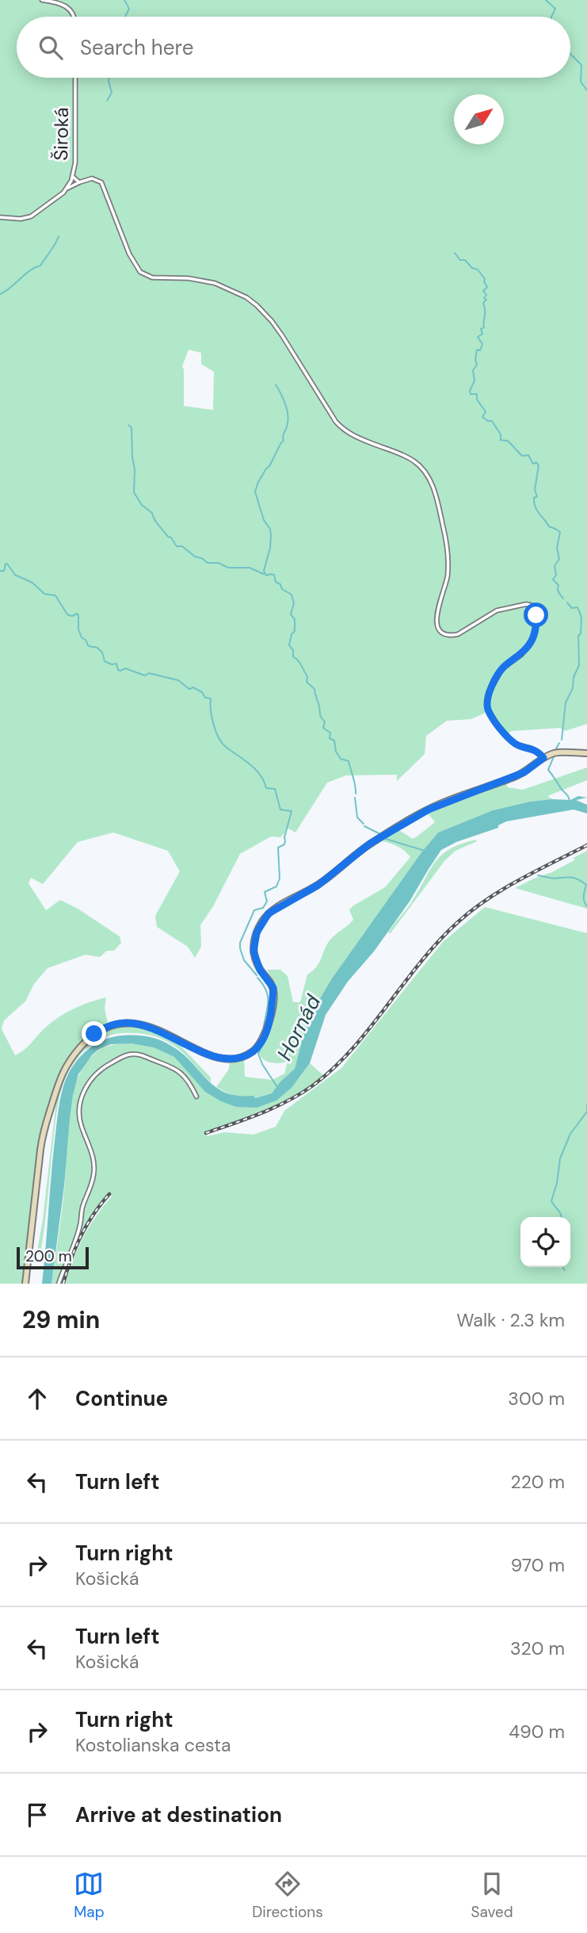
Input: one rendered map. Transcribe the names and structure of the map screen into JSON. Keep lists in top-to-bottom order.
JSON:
{
  "streets": {
    "street": ["Široká"]
  },
  "water": ["Hornád"],
  "scale_bar": "200 m",
  "north": "top right",
  "page": {
    "search": "Search here",
    "scale": "200 m",
    "heading": ["29 min", "Walk · 2.3 km"],
    "list": [
      ["Continue", "300 m"],
      ["Turn left", "220 m"],
      ["Turn right", "Košická", "970 m"],
      ["Turn left", "Košická", "320 m"],
      ["Turn right", "Kostolianska cesta", "490 m"],
      "Arrive at destination"
    ],
    "nav": ["Map", "Directions", "Saved"]
  }
}
